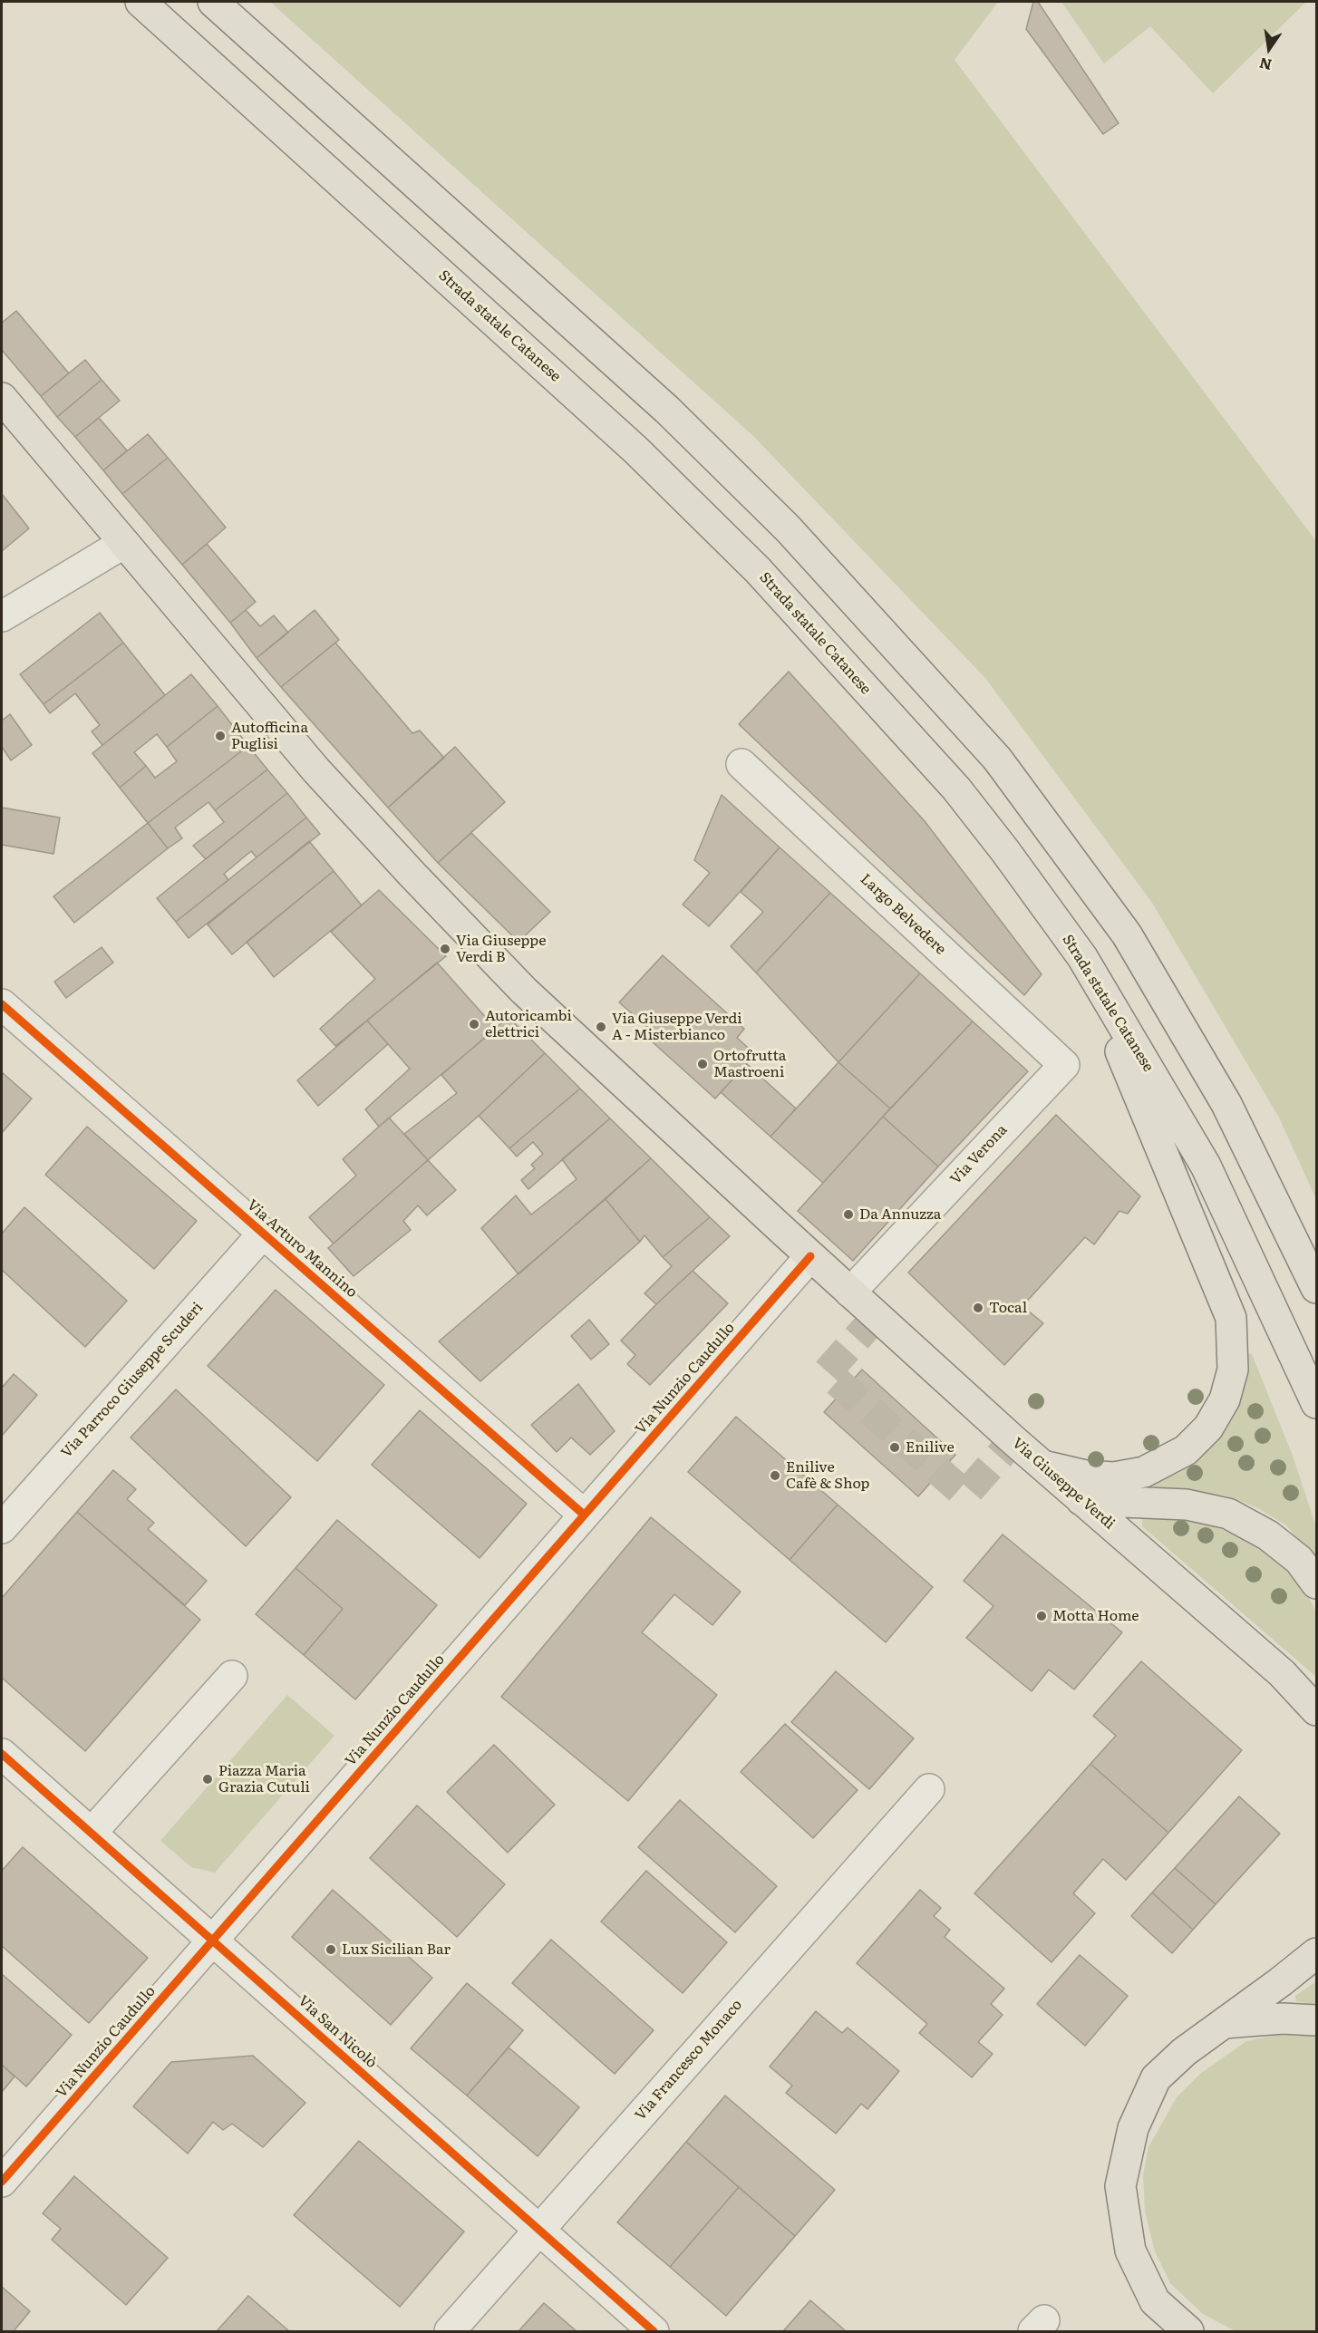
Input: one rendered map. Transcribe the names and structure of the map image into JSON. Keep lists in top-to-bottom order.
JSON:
{
  "streets": {
    "main road": ["Strada statale Catanese", "Via Giuseppe Verdi"],
    "street": [
      "Largo Belvedere",
      "Via Verona",
      "Via Arturo Mannino",
      "Via Nunzio Caudullo",
      "Via Parroco Giuseppe Scuderi",
      "Via San Nicolò",
      "Via Francesco Monaco"
    ]
  },
  "crossings": [
    ["Largo Belvedere", "Via Verona"],
    ["Via Verona", "Via Giuseppe Verdi"],
    ["Via Arturo Mannino", "Via Nunzio Caudullo"],
    ["Via Arturo Mannino", "Via Parroco Giuseppe Scuderi"],
    ["Via Nunzio Caudullo", "Via Giuseppe Verdi"],
    ["Via Nunzio Caudullo", "Via San Nicolò"],
    ["Via San Nicolò", "Via Francesco Monaco"]
  ],
  "places": [
    "Autofficina Puglisi",
    "Via Giuseppe Verdi B",
    "Autoricambi elettrici",
    "Via Giuseppe Verdi A - Misterbianco",
    "Ortofrutta Mastroeni",
    "Da Annuzza",
    "Tocal",
    "Enilive",
    "Enilive Cafè & Shop",
    "Motta Home",
    "Piazza Maria Grazia Cutuli",
    "Lux Sicilian Bar"
  ],
  "north": "bottom"
}
